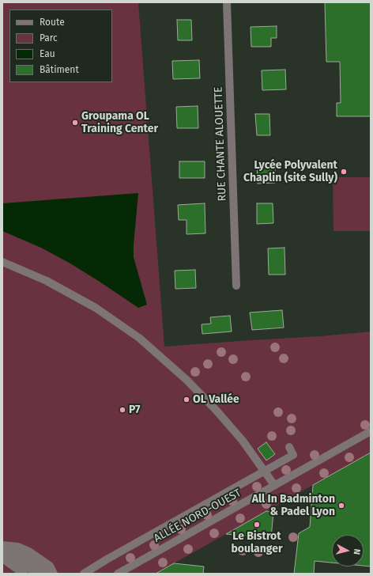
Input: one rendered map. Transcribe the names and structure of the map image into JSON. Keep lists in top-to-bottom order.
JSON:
{
  "streets": {
    "street": ["RUE CHANTE ALOUETTE", "ALLÉE NORD-OUEST"]
  },
  "places": [
    "Groupama OL Training Center",
    "Lycée Polyvalent Chaplin (site Sully)",
    "OL Vallée",
    "P7",
    "All In Badminton & Padel Lyon",
    "Le Bistrot boulanger"
  ],
  "legend": [
    "Route",
    "Parc",
    "Eau",
    "Bâtiment"
  ],
  "north": "right"
}
